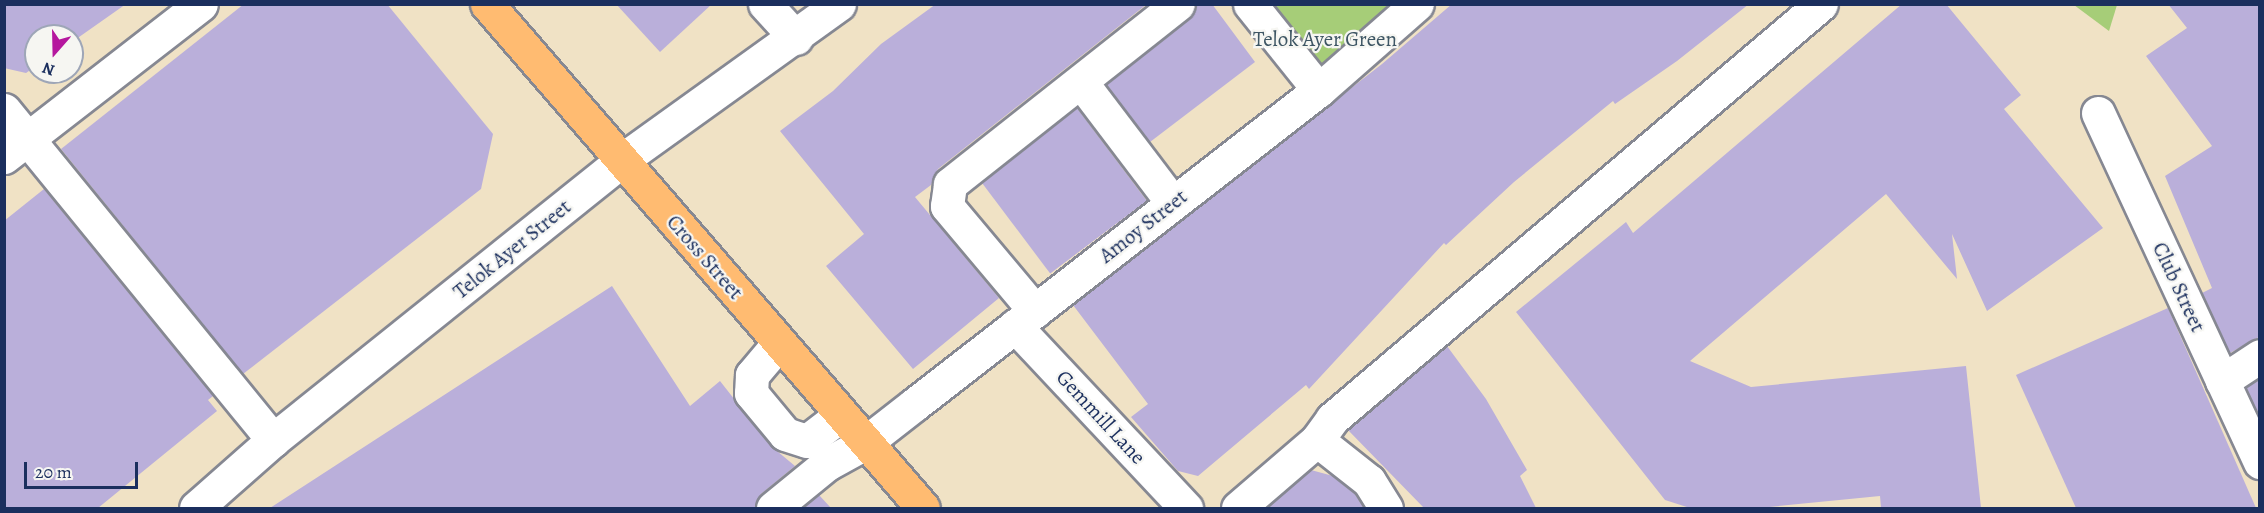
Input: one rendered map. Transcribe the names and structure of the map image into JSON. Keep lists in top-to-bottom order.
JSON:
{
  "streets": {
    "main road": ["Cross Street"],
    "street": [
      "Amoy Street",
      "Telok Ayer Street",
      "Club Street",
      "Gemmill Lane"
    ]
  },
  "crossings": [
    ["Amoy Street", "Cross Street"],
    ["Amoy Street", "Gemmill Lane"],
    ["Telok Ayer Street", "Cross Street"]
  ],
  "parks": ["Telok Ayer Green"],
  "scale_bar": "20 m",
  "north": "bottom"
}
